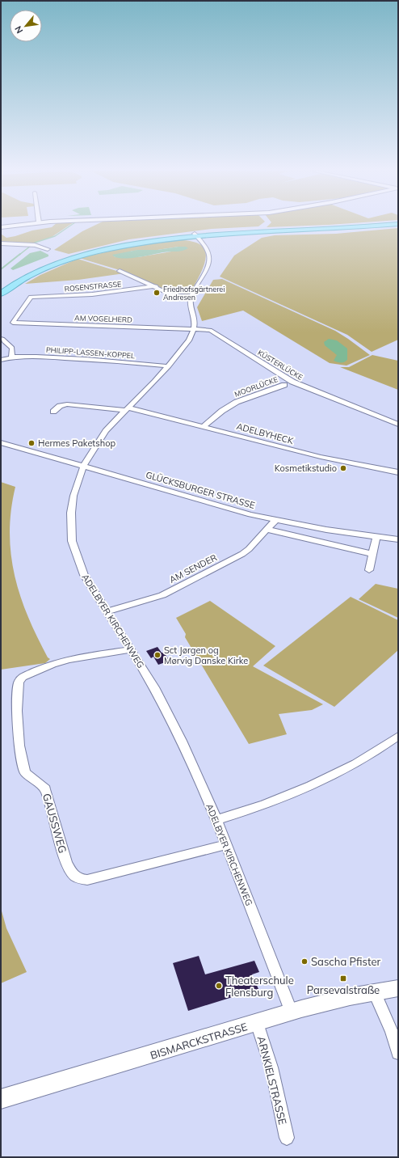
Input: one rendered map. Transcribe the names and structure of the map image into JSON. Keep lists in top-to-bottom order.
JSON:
{
  "streets": {
    "main road": ["BISMARCKSTRASSE"],
    "street": [
      "ROSENSTRASSE",
      "AM VOGELHERD",
      "PHILIPP-LASSEN-KOPPEL",
      "KÜSTERLÜCKE",
      "MOORLÜCKE",
      "ADELBYHECK",
      "GLÜCKSBURGER STRASSE",
      "AM SENDER",
      "ADELBYER KIRCHENWEG",
      "GAUSSWEG",
      "ARNKIELSTRASSE"
    ]
  },
  "crossings": [
    ["ROSENSTRASSE", "AM VOGELHERD"],
    ["AM VOGELHERD", "KÜSTERLÜCKE"],
    ["AM VOGELHERD", "ADELBYER KIRCHENWEG"],
    ["PHILIPP-LASSEN-KOPPEL", "ADELBYER KIRCHENWEG"],
    ["KÜSTERLÜCKE", "ADELBYER KIRCHENWEG"],
    ["MOORLÜCKE", "ADELBYHECK"],
    ["ADELBYHECK", "ADELBYER KIRCHENWEG"],
    ["GLÜCKSBURGER STRASSE", "AM SENDER"],
    ["GLÜCKSBURGER STRASSE", "ADELBYER KIRCHENWEG"],
    ["AM SENDER", "ADELBYER KIRCHENWEG"],
    ["ADELBYER KIRCHENWEG", "GAUSSWEG"],
    ["ADELBYER KIRCHENWEG", "BISMARCKSTRASSE"],
    ["BISMARCKSTRASSE", "ARNKIELSTRASSE"]
  ],
  "places": {
    "other": [
      "Friedhofsgärtnerei Andresen",
      "Hermes Paketshop",
      "Kosmetikstudio",
      "Sct Jørgen og Mørvig Danske Kirke",
      "Sascha Pfister",
      "Theaterschule Flensburg"
    ],
    "transit": ["Parsevalstraße"]
  },
  "north": "bottom left"
}
